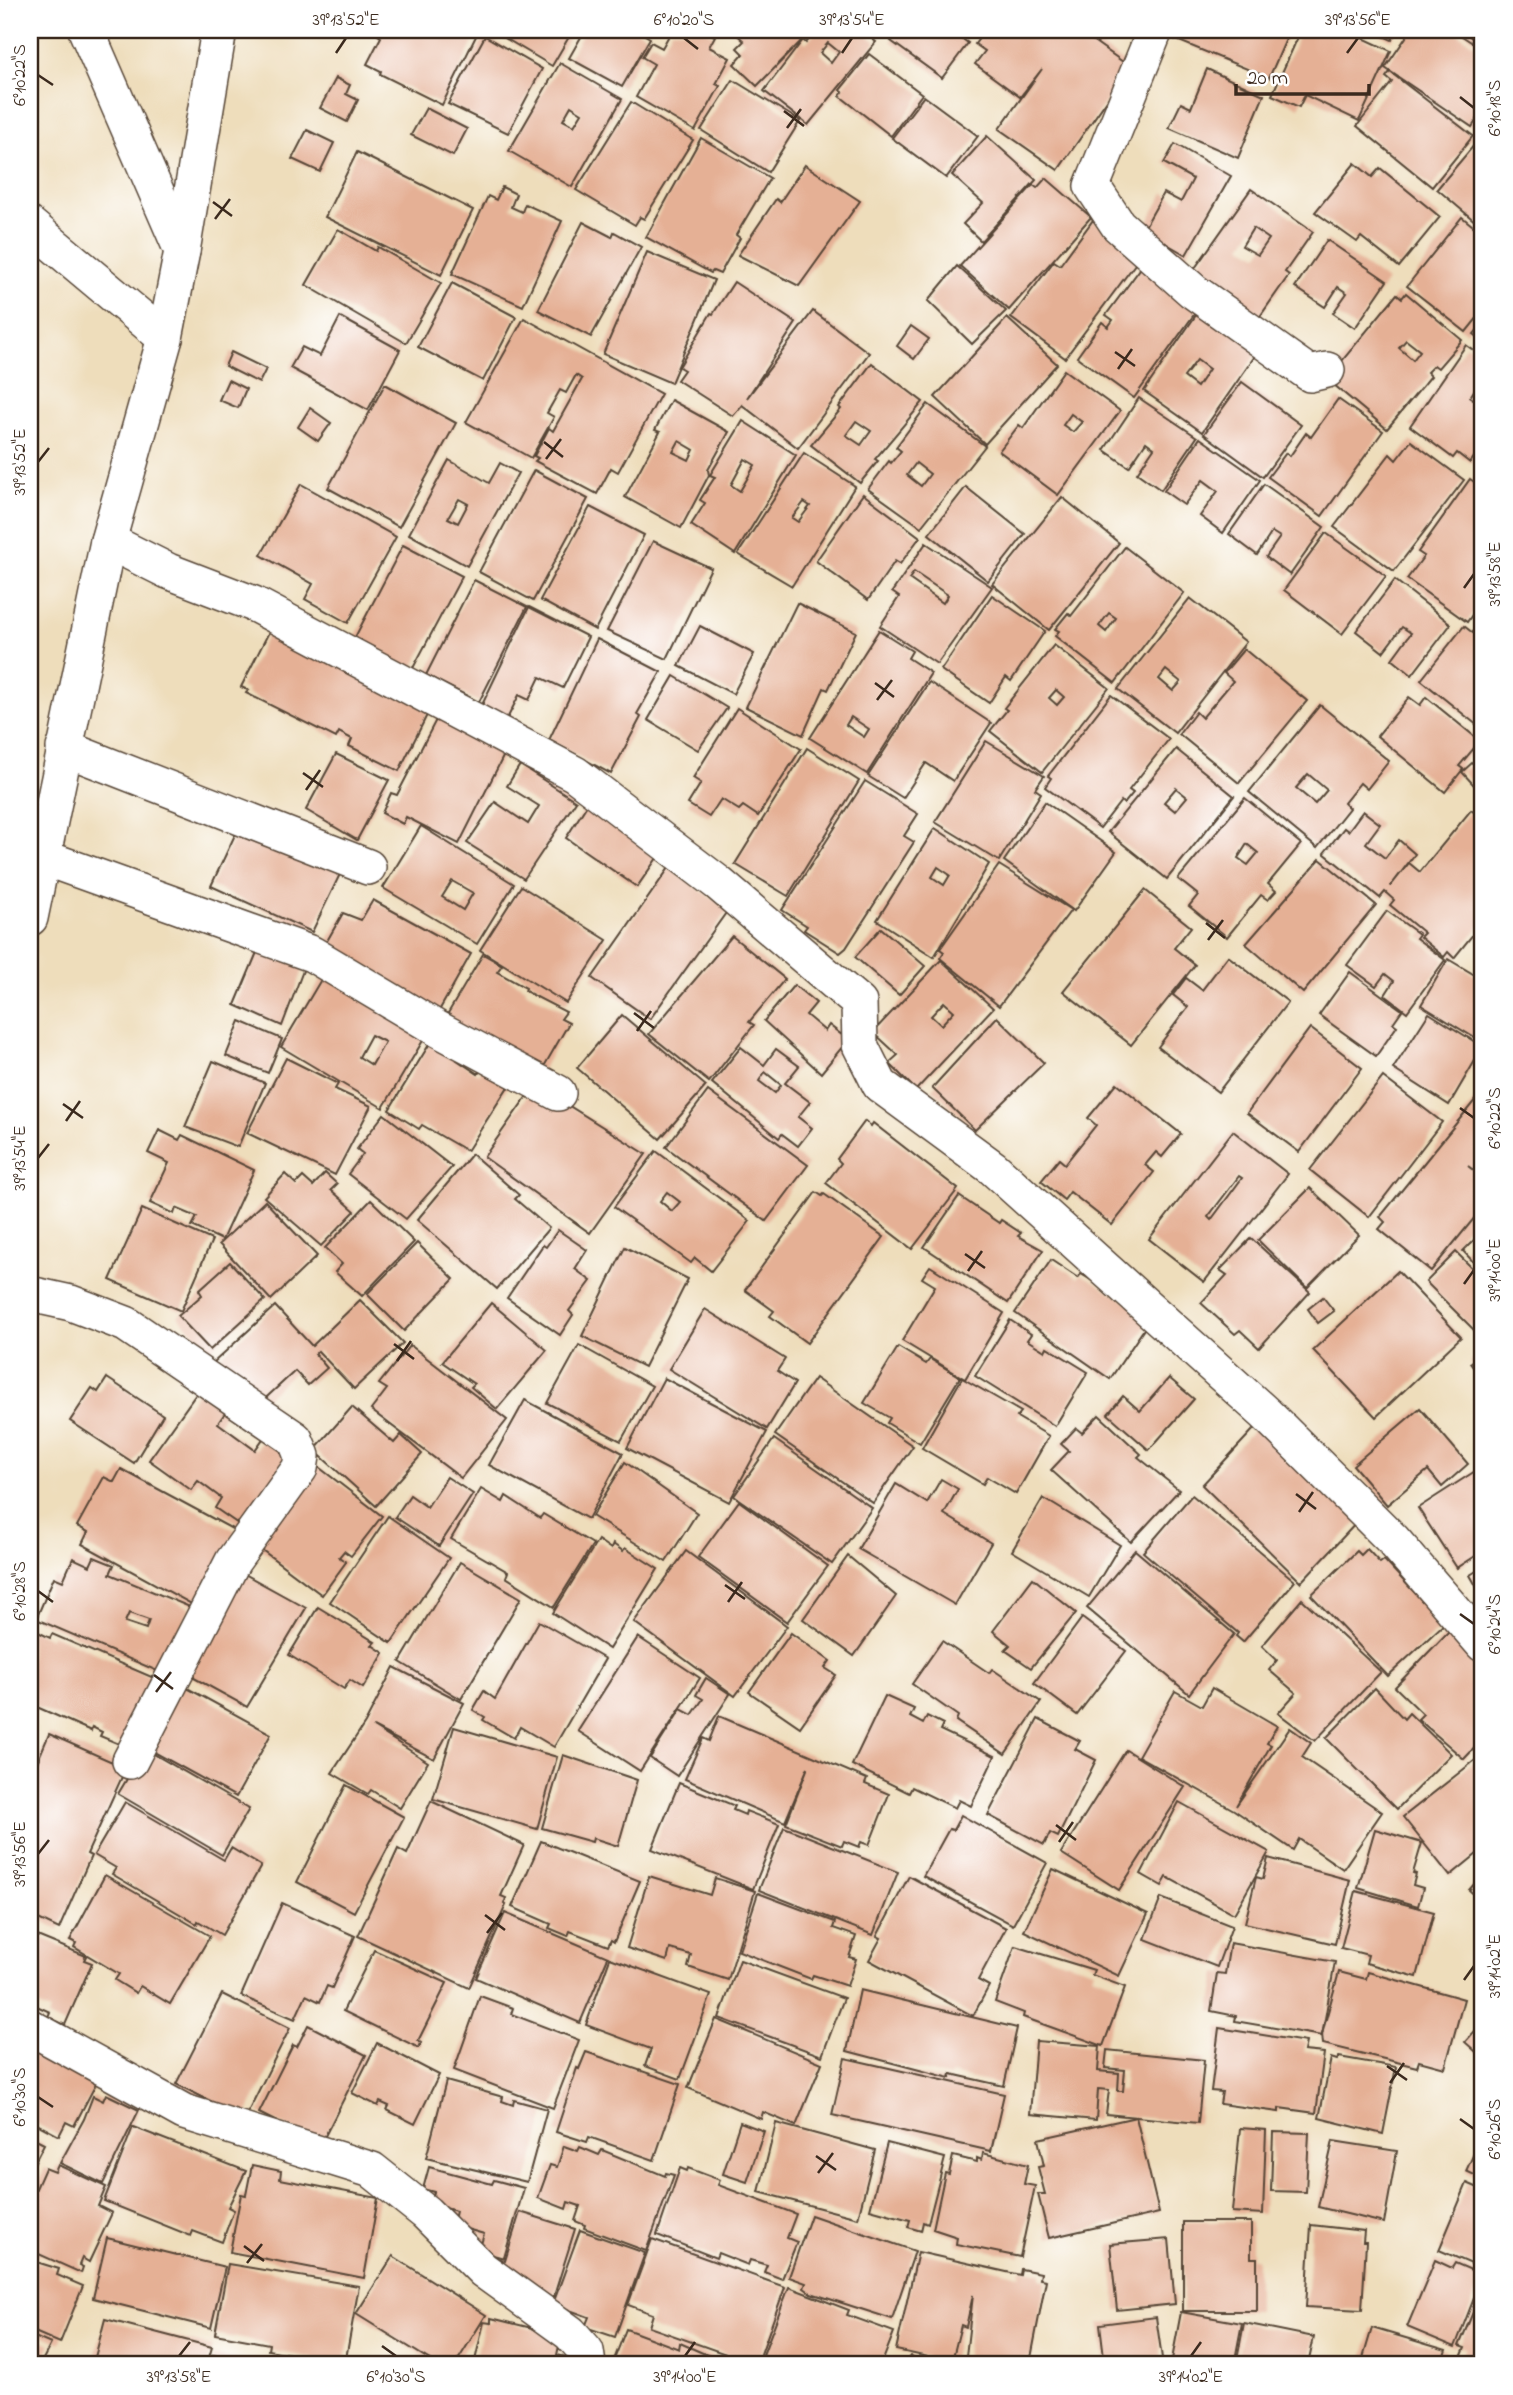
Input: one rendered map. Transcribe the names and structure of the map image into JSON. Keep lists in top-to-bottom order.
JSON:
{
  "scale_bar": "20 m",
  "coordinates": [
    "39°13'52\"E",
    "6°10'20\"S",
    "39°13'54\"E",
    "39°13'56\"E",
    "6°10'22\"S",
    "6°10'18\"S",
    "39°13'58\"E",
    "39°14'00\"E",
    "6°10'28\"S",
    "6°10'24\"S",
    "39°14'02\"E",
    "6°10'30\"S",
    "6°10'26\"S"
  ]
}
